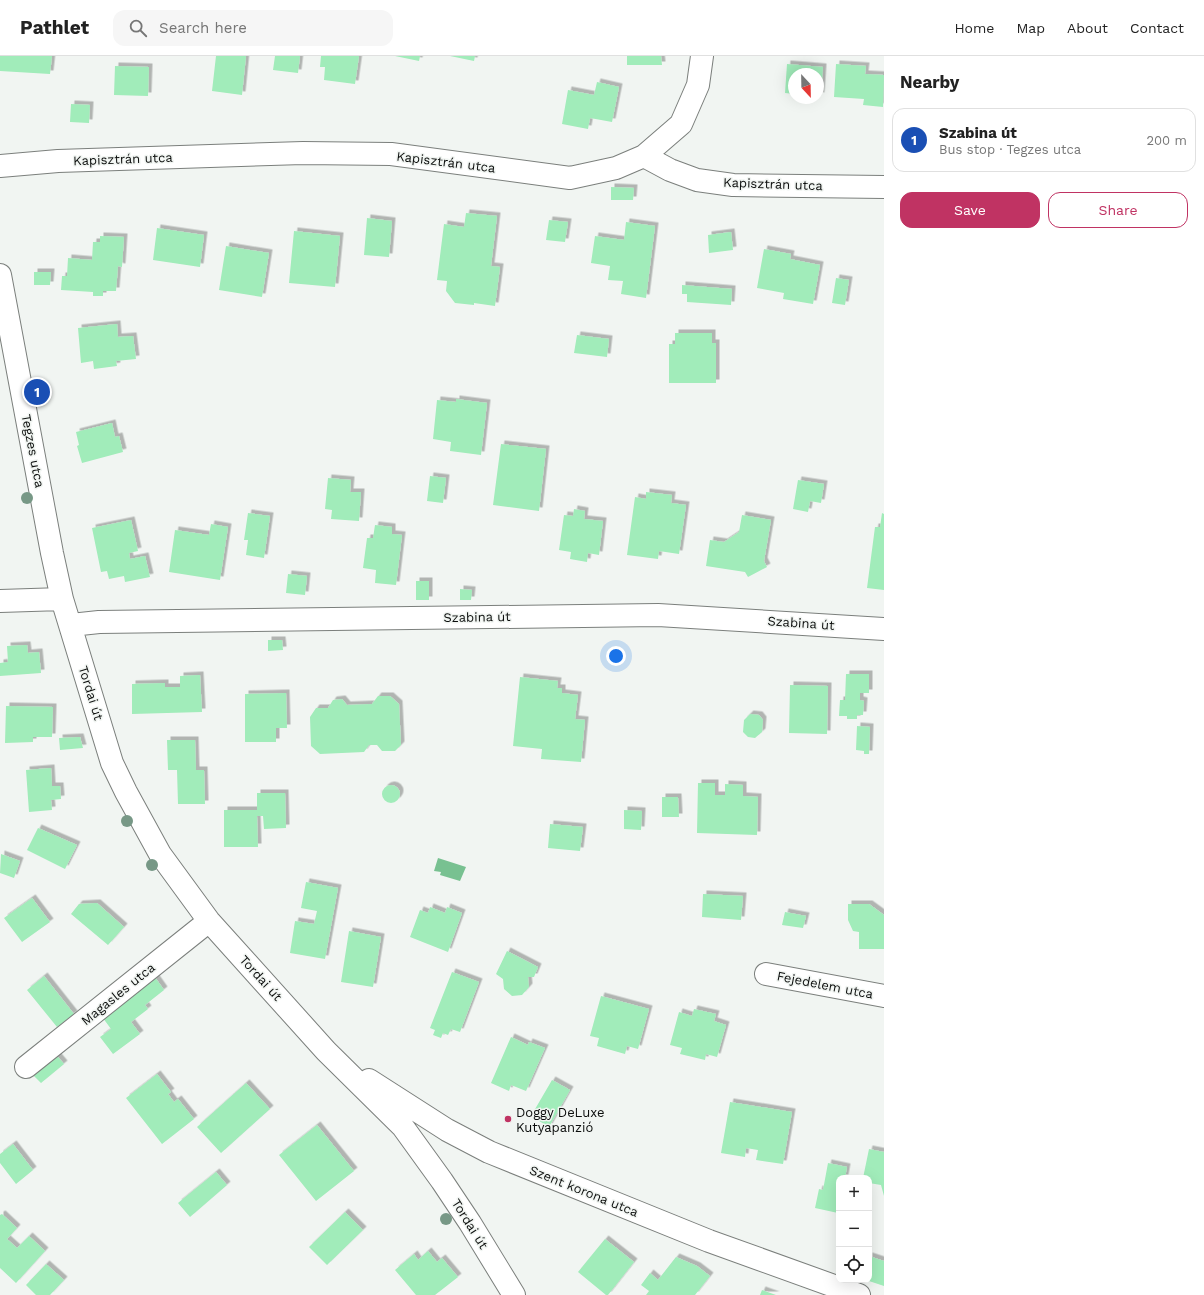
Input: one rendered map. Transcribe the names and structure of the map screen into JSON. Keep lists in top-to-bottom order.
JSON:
{
  "streets": {
    "street": [
      "Kapisztrán utca",
      "Tegzes utca",
      "Szabina út",
      "Tordai út",
      "Fejedelem utca",
      "Magasles utca",
      "Szent korona utca"
    ]
  },
  "crossings": [
    ["Tegzes utca", "Szabina út"],
    ["Tegzes utca", "Tordai út"],
    ["Szabina út", "Tordai út"],
    ["Tordai út", "Magasles utca"],
    ["Tordai út", "Szent korona utca"]
  ],
  "places": ["Doggy DeLuxe Kutyapanzió"],
  "north": "bottom",
  "page": {
    "header": "Pathlet",
    "search": "Search here",
    "nav": [
      "Home",
      "Map",
      "About",
      "Contact"
    ],
    "heading": "Nearby",
    "list": [
      {
        "mark": "1",
        "name": "Szabina út",
        "note": "Bus stop · Tegzes utca",
        "value": "200 m"
      }
    ],
    "buttons": ["Save", "Share"],
    "pins": "1",
    "map_buttons": ["+", "−"]
  }
}
